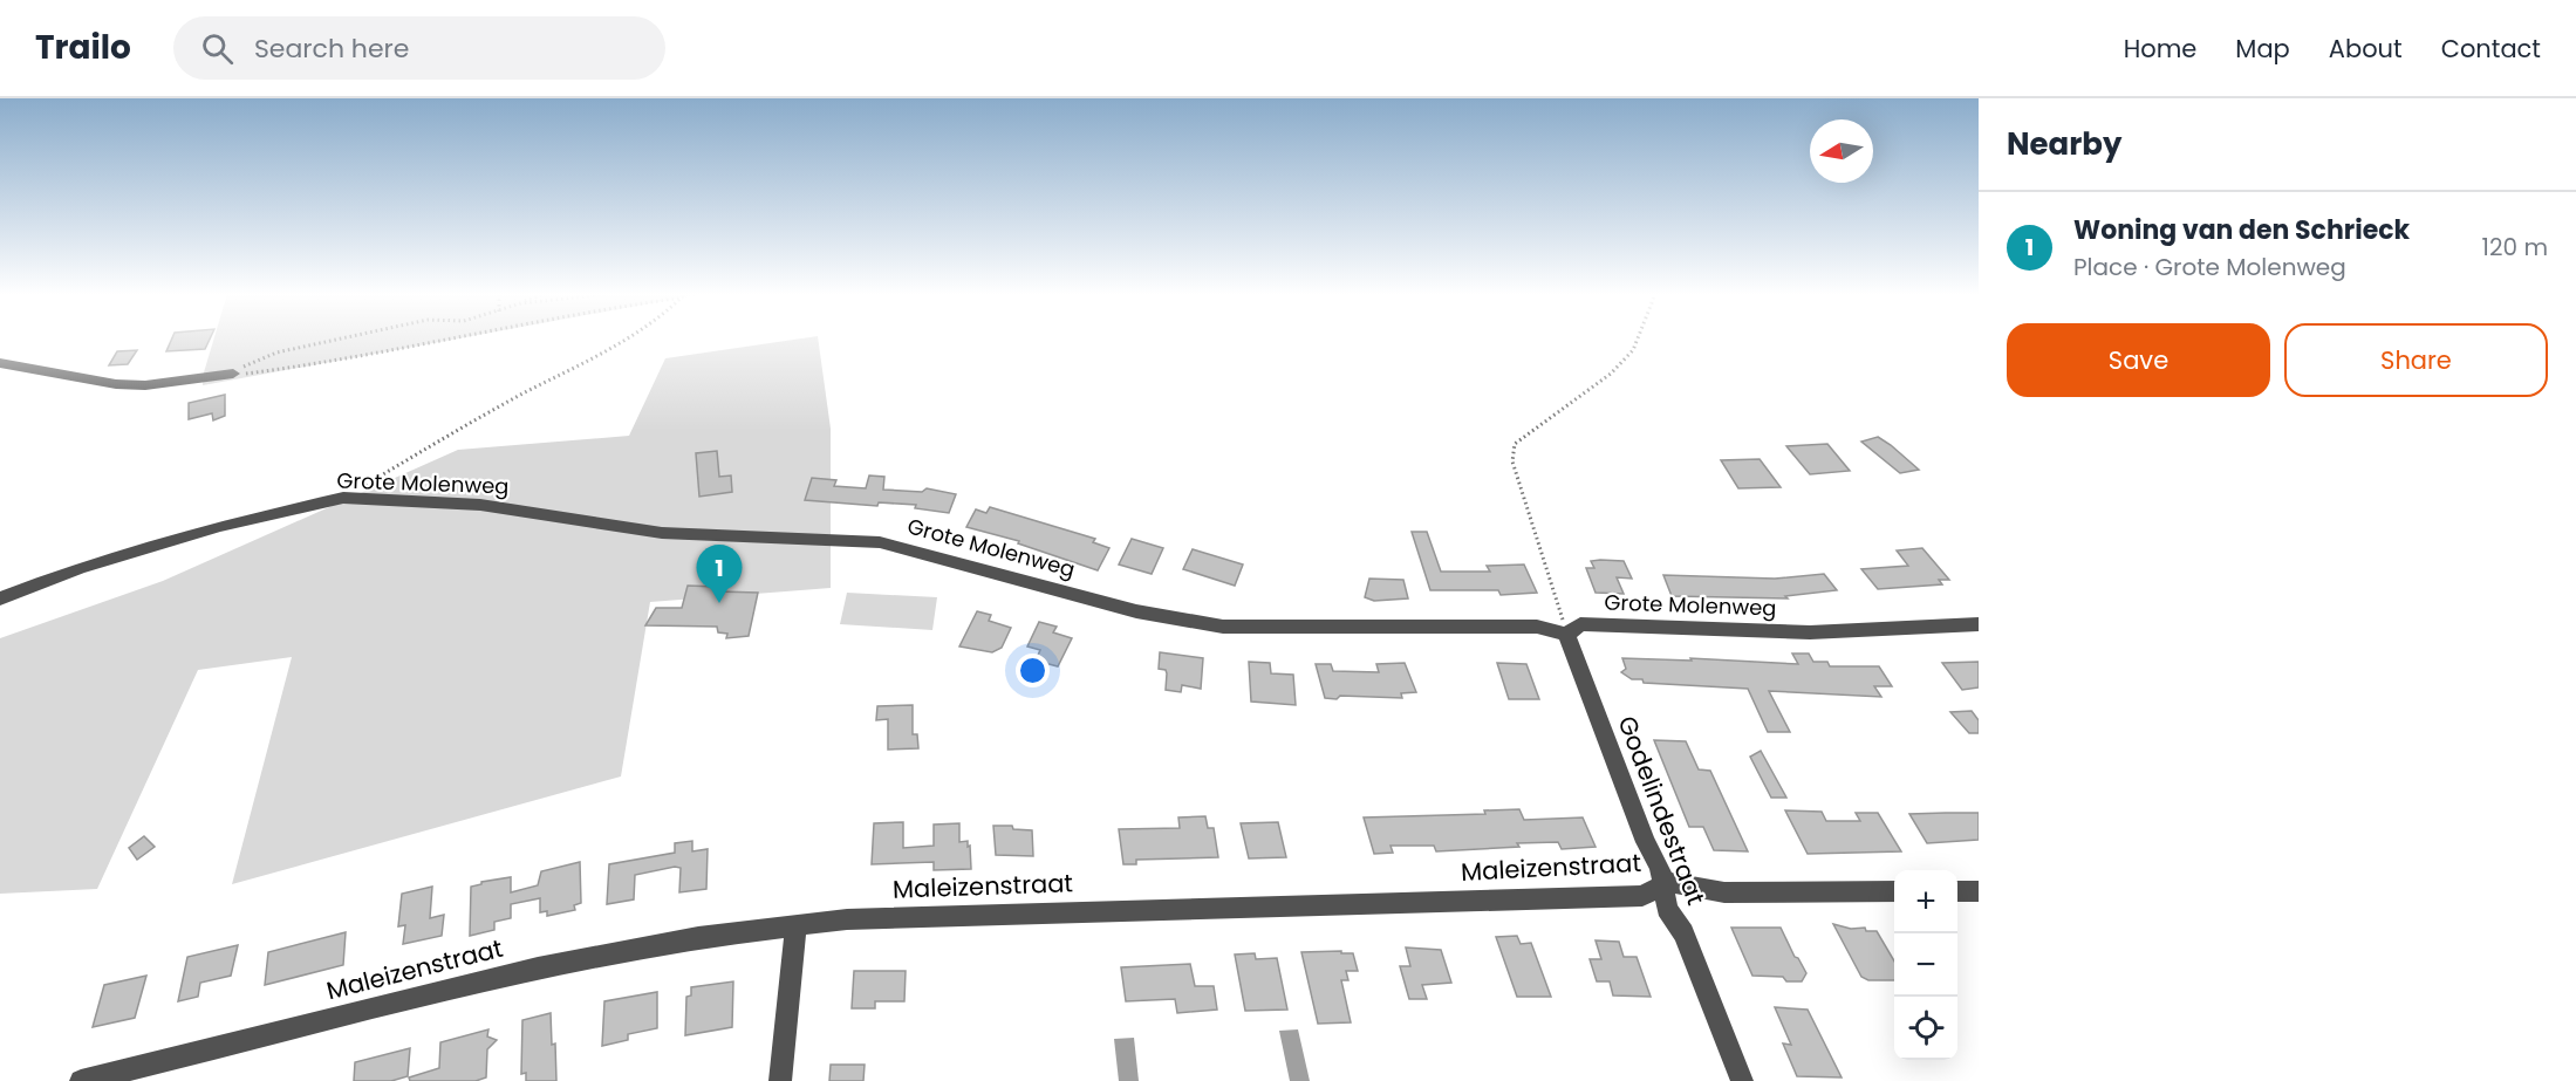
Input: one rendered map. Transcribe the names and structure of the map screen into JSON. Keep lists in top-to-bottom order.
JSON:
{
  "streets": {
    "street": ["Grote Molenweg", "Godelindestraat", "Maleizenstraat"]
  },
  "crossings": [
    ["Grote Molenweg", "Godelindestraat"],
    ["Godelindestraat", "Maleizenstraat"]
  ],
  "north": "left",
  "page": {
    "header": "Trailo",
    "search": "Search here",
    "nav": [
      "Home",
      "Map",
      "About",
      "Contact"
    ],
    "heading": "Nearby",
    "list": [
      {
        "mark": "1",
        "name": "Woning van den Schrieck",
        "note": "Place · Grote Molenweg",
        "value": "120 m"
      }
    ],
    "buttons": ["Save", "Share"],
    "pins": "1",
    "map_buttons": ["+", "−"]
  }
}
